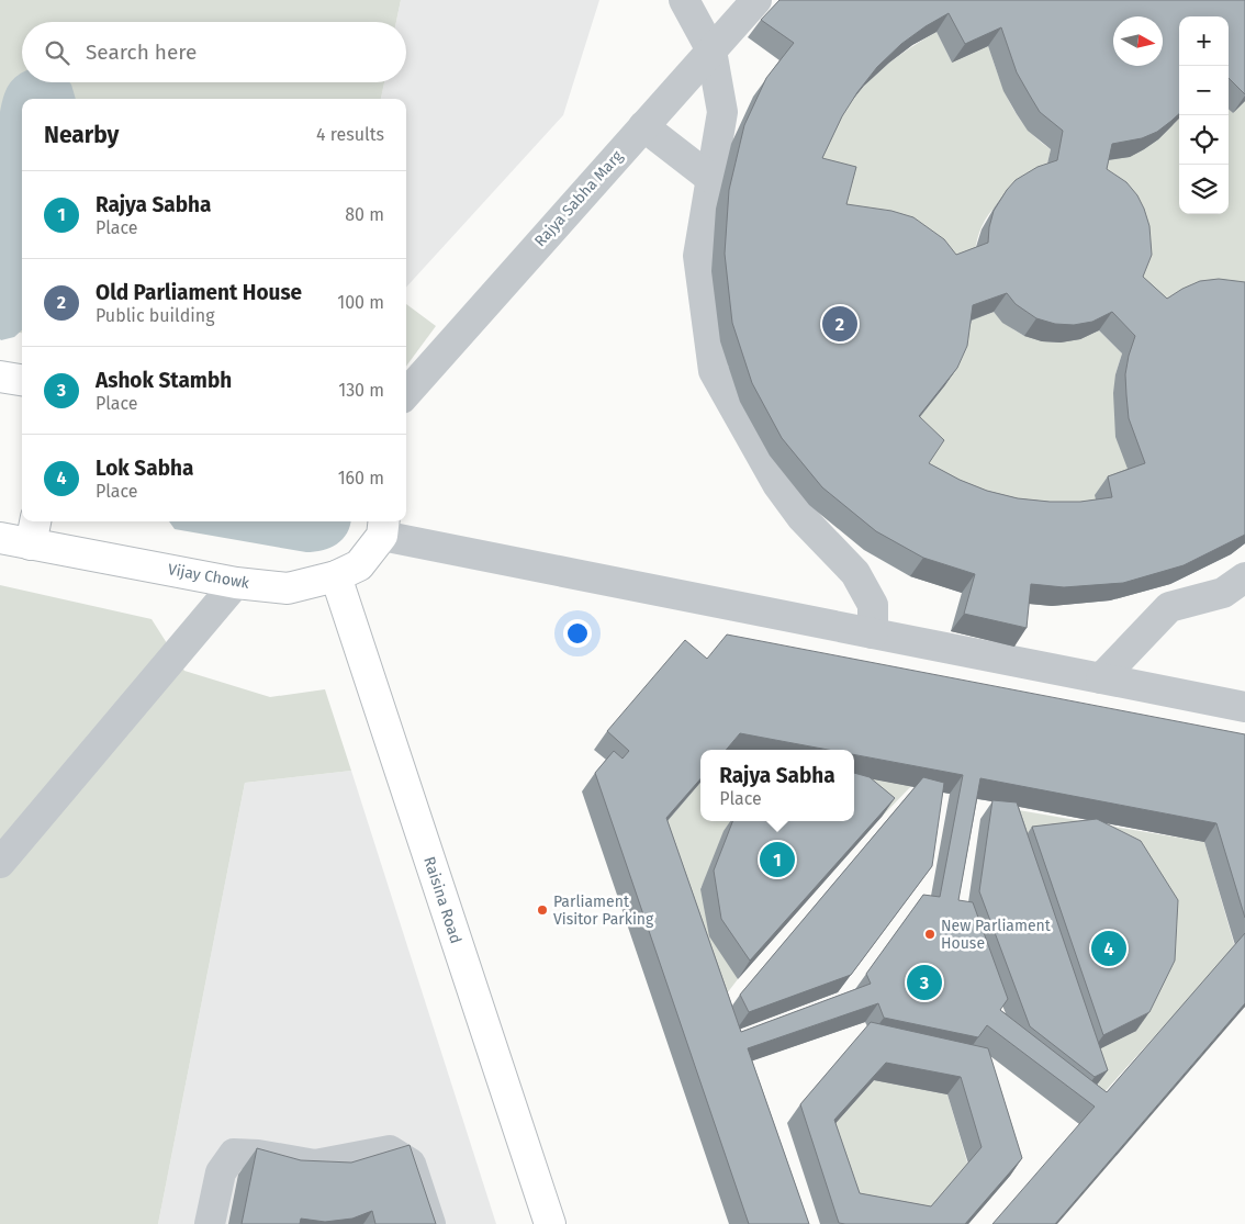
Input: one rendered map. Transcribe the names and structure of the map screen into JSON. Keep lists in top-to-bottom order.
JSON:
{
  "streets": {
    "main road": ["Vijay Chowk", "Raisina Road"],
    "lane": ["Rajya Sabha Marg"]
  },
  "crossings": [
    ["Vijay Chowk", "Raisina Road"]
  ],
  "places": ["Parliament Visitor Parking", "New Parliament House"],
  "north": "right",
  "page": {
    "map_buttons": ["+", "−"],
    "search": "Search here",
    "heading": ["Nearby", "4 results"],
    "list": [
      {
        "mark": "1",
        "name": "Rajya Sabha",
        "note": "Place",
        "value": "80 m"
      },
      {
        "mark": "2",
        "name": "Old Parliament House",
        "note": "Public building",
        "value": "100 m"
      },
      {
        "mark": "3",
        "name": "Ashok Stambh",
        "note": "Place",
        "value": "130 m"
      },
      {
        "mark": "4",
        "name": "Lok Sabha",
        "note": "Place",
        "value": "160 m"
      }
    ],
    "pins": [
      "2",
      "1",
      "4",
      "3"
    ],
    "popup": ["Rajya Sabha", "Place"]
  }
}
